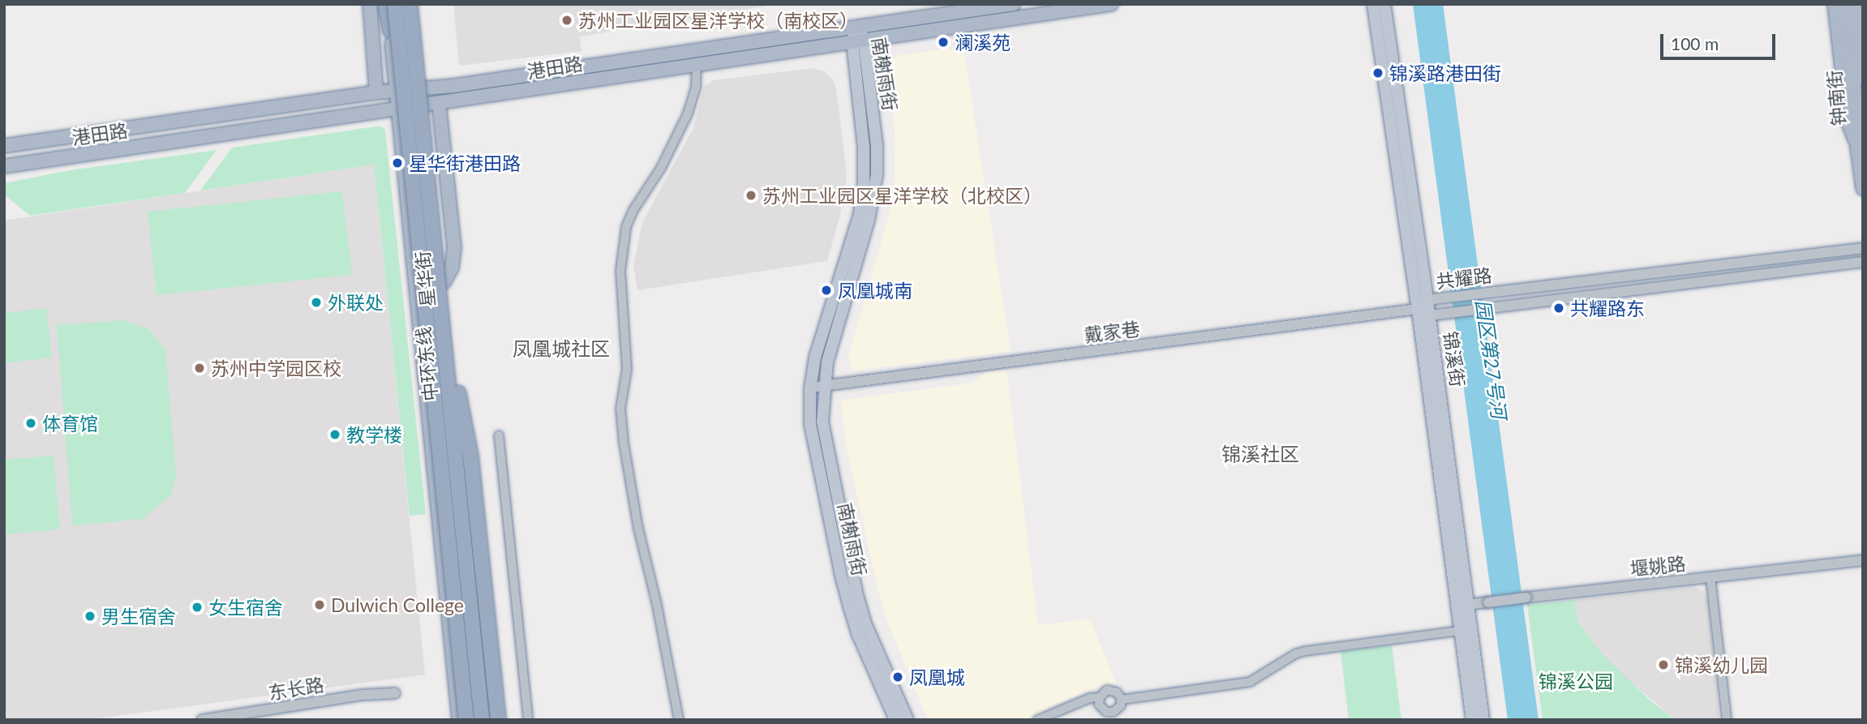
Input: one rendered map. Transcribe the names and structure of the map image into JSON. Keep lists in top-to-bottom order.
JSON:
{
  "streets": {
    "highway": ["中环东线"],
    "main road": [
      "港田路",
      "南榭雨街",
      "钟南街",
      "星华街",
      "锦溪街"
    ],
    "street": [
      "共耀路",
      "戴家巷",
      "堰姚路",
      "东长路"
    ]
  },
  "crossings": [
    ["港田路", "南榭雨街"],
    ["港田路", "星华街"],
    ["南榭雨街", "戴家巷"],
    ["共耀路", "戴家巷"],
    ["共耀路", "锦溪街"],
    ["戴家巷", "锦溪街"],
    ["锦溪街", "堰姚路"]
  ],
  "districts": ["凤凰城社区", "锦溪社区"],
  "water": ["园区第27号河"],
  "parks": ["锦溪公园"],
  "places": [
    "苏州工业园区星洋学校（南校区）",
    "澜溪苑",
    "锦溪路港田街",
    "星华街港田路",
    "苏州工业园区星洋学校（北校区）",
    "凤凰城南",
    "外联处",
    "共耀路东",
    "苏州中学园区校",
    "体育馆",
    "教学楼",
    "Dulwich College",
    "女生宿舍",
    "男生宿舍",
    "锦溪幼儿园",
    "凤凰城"
  ],
  "scale_bar": "100 m"
}
